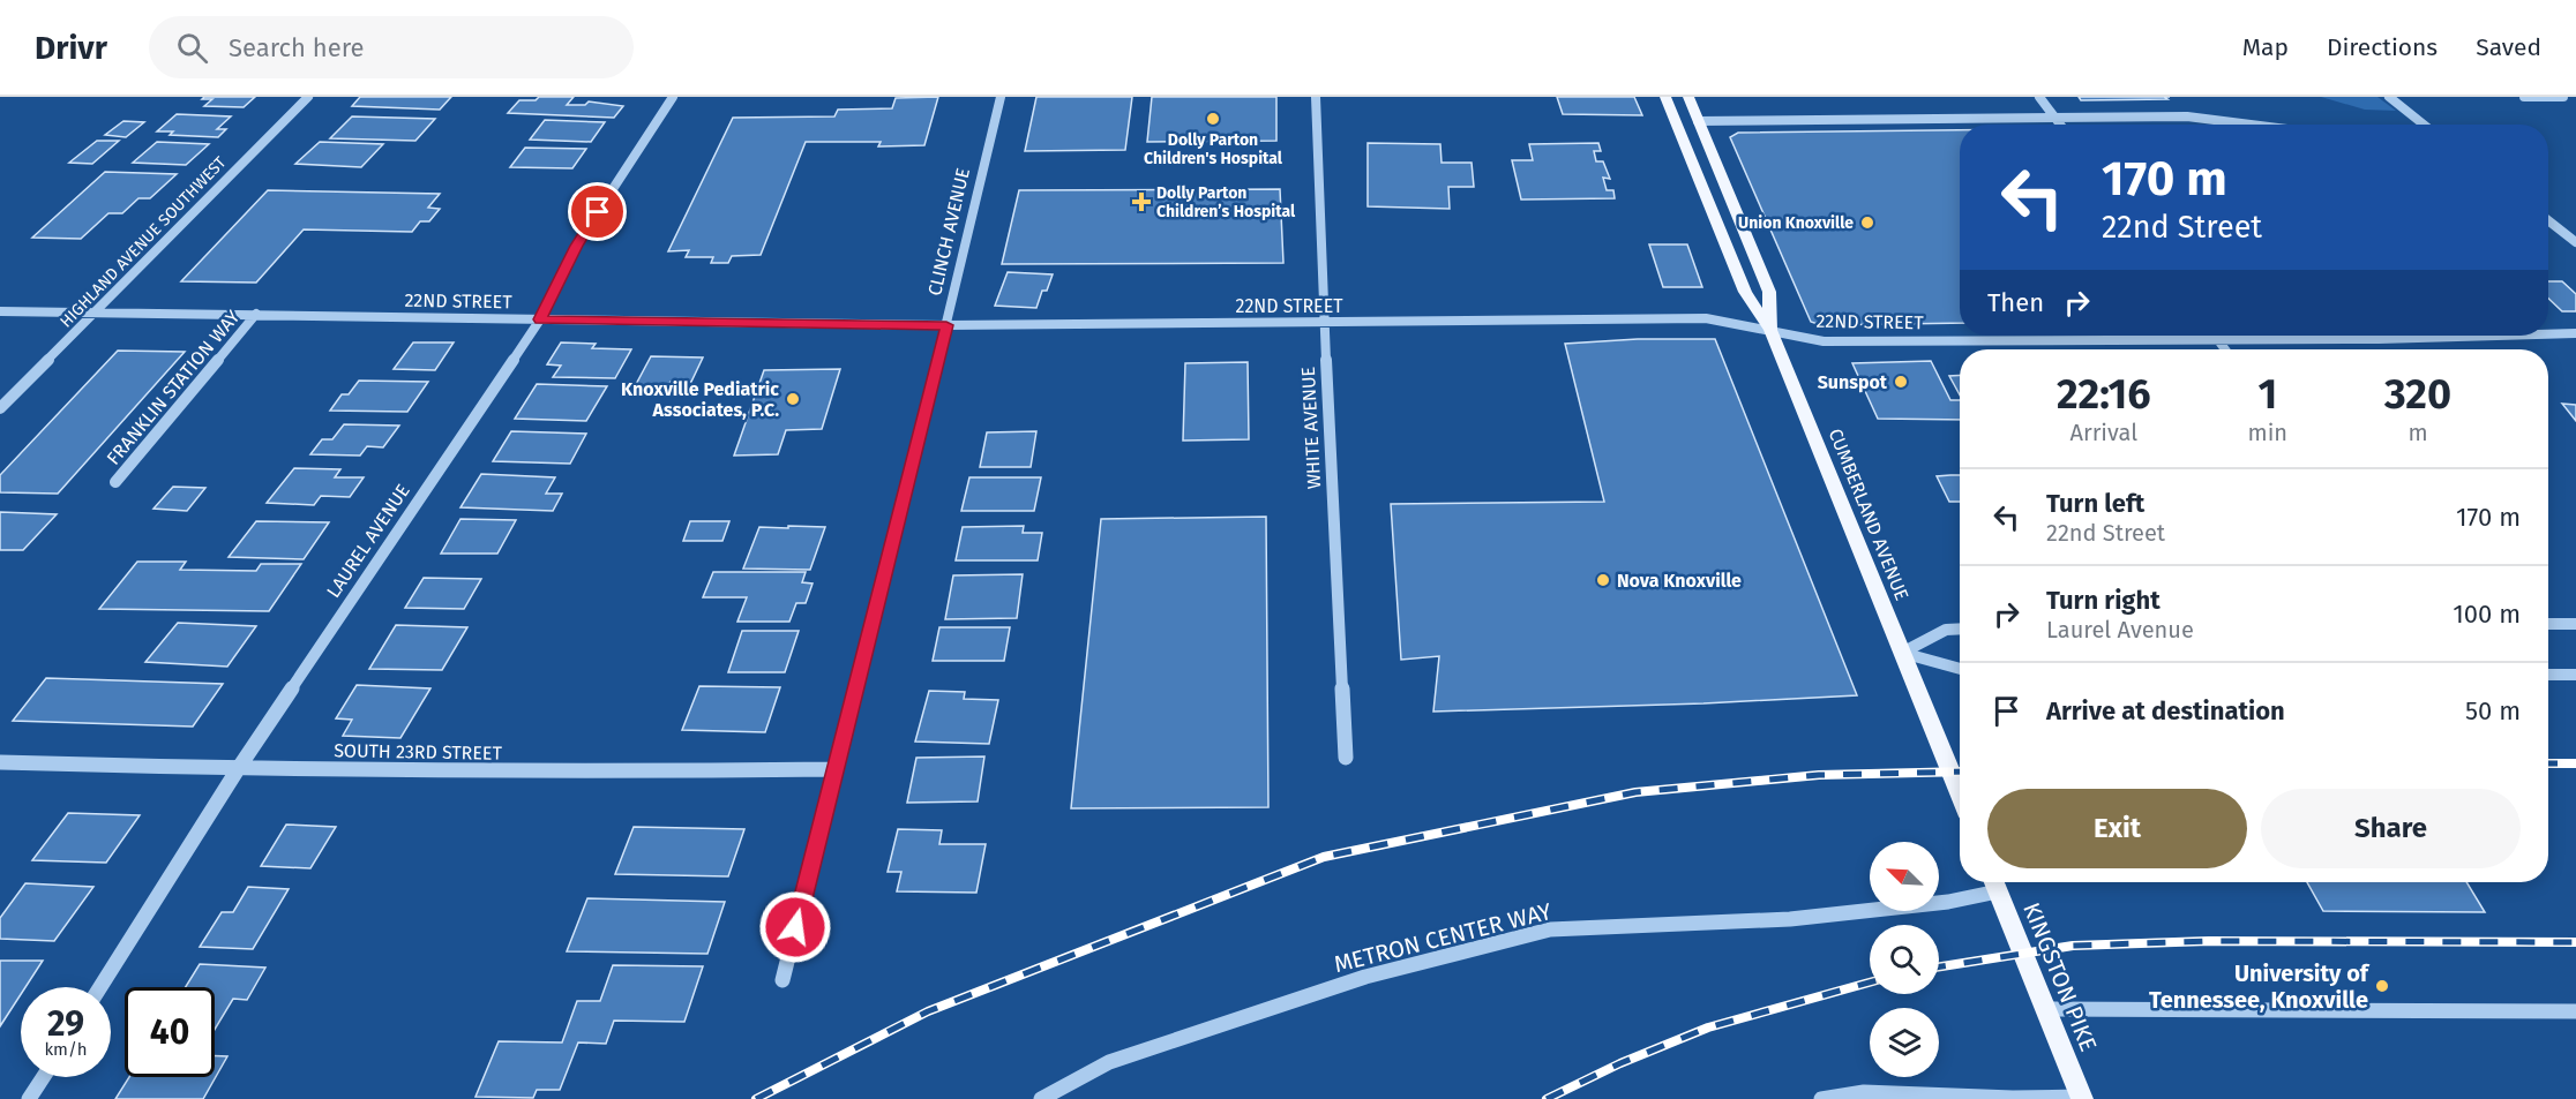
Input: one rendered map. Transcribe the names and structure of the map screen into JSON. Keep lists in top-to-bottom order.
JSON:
{
  "streets": {
    "main road": ["CUMBERLAND AVENUE", "KINGSTON PIKE"],
    "street": [
      "CLINCH AVENUE",
      "HIGHLAND AVENUE SOUTHWEST",
      "22ND STREET",
      "FRANKLIN STATION WAY",
      "WHITE AVENUE",
      "LAUREL AVENUE",
      "SOUTH 23RD STREET",
      "METRON CENTER WAY"
    ]
  },
  "crossings": [
    ["CLINCH AVENUE", "22ND STREET"],
    ["CLINCH AVENUE", "SOUTH 23RD STREET"],
    ["HIGHLAND AVENUE SOUTHWEST", "22ND STREET"],
    ["22ND STREET", "FRANKLIN STATION WAY"],
    ["22ND STREET", "WHITE AVENUE"],
    ["22ND STREET", "CUMBERLAND AVENUE"],
    ["22ND STREET", "LAUREL AVENUE"],
    ["LAUREL AVENUE", "SOUTH 23RD STREET"],
    ["METRON CENTER WAY", "KINGSTON PIKE"]
  ],
  "places": {
    "other": [
      "Dolly Parton Children's Hospital",
      "Union Knoxville",
      "Sunspot",
      "Knoxville Pediatric Associates, P.C.",
      "Nova Knoxville",
      "University of Tennessee, Knoxville"
    ],
    "health": ["Dolly Parton Children’s Hospital"]
  },
  "north": "top left",
  "page": {
    "header": "Drivr",
    "search": "Search here",
    "nav": ["Map", "Directions", "Saved"],
    "turn": ["170 m", "22nd Street"],
    "then": "Then",
    "eta": [
      "22:16",
      "Arrival",
      "1",
      "min",
      "320",
      "m"
    ],
    "list": [
      {
        "name": "Turn left",
        "note": "22nd Street",
        "value": "170 m"
      },
      {
        "name": "Turn right",
        "note": "Laurel Avenue",
        "value": "100 m"
      },
      {
        "name": "Arrive at destination",
        "value": "50 m"
      }
    ],
    "buttons": ["Exit", "Share"],
    "speed": "29 km/h",
    "limit": "40"
  }
}
